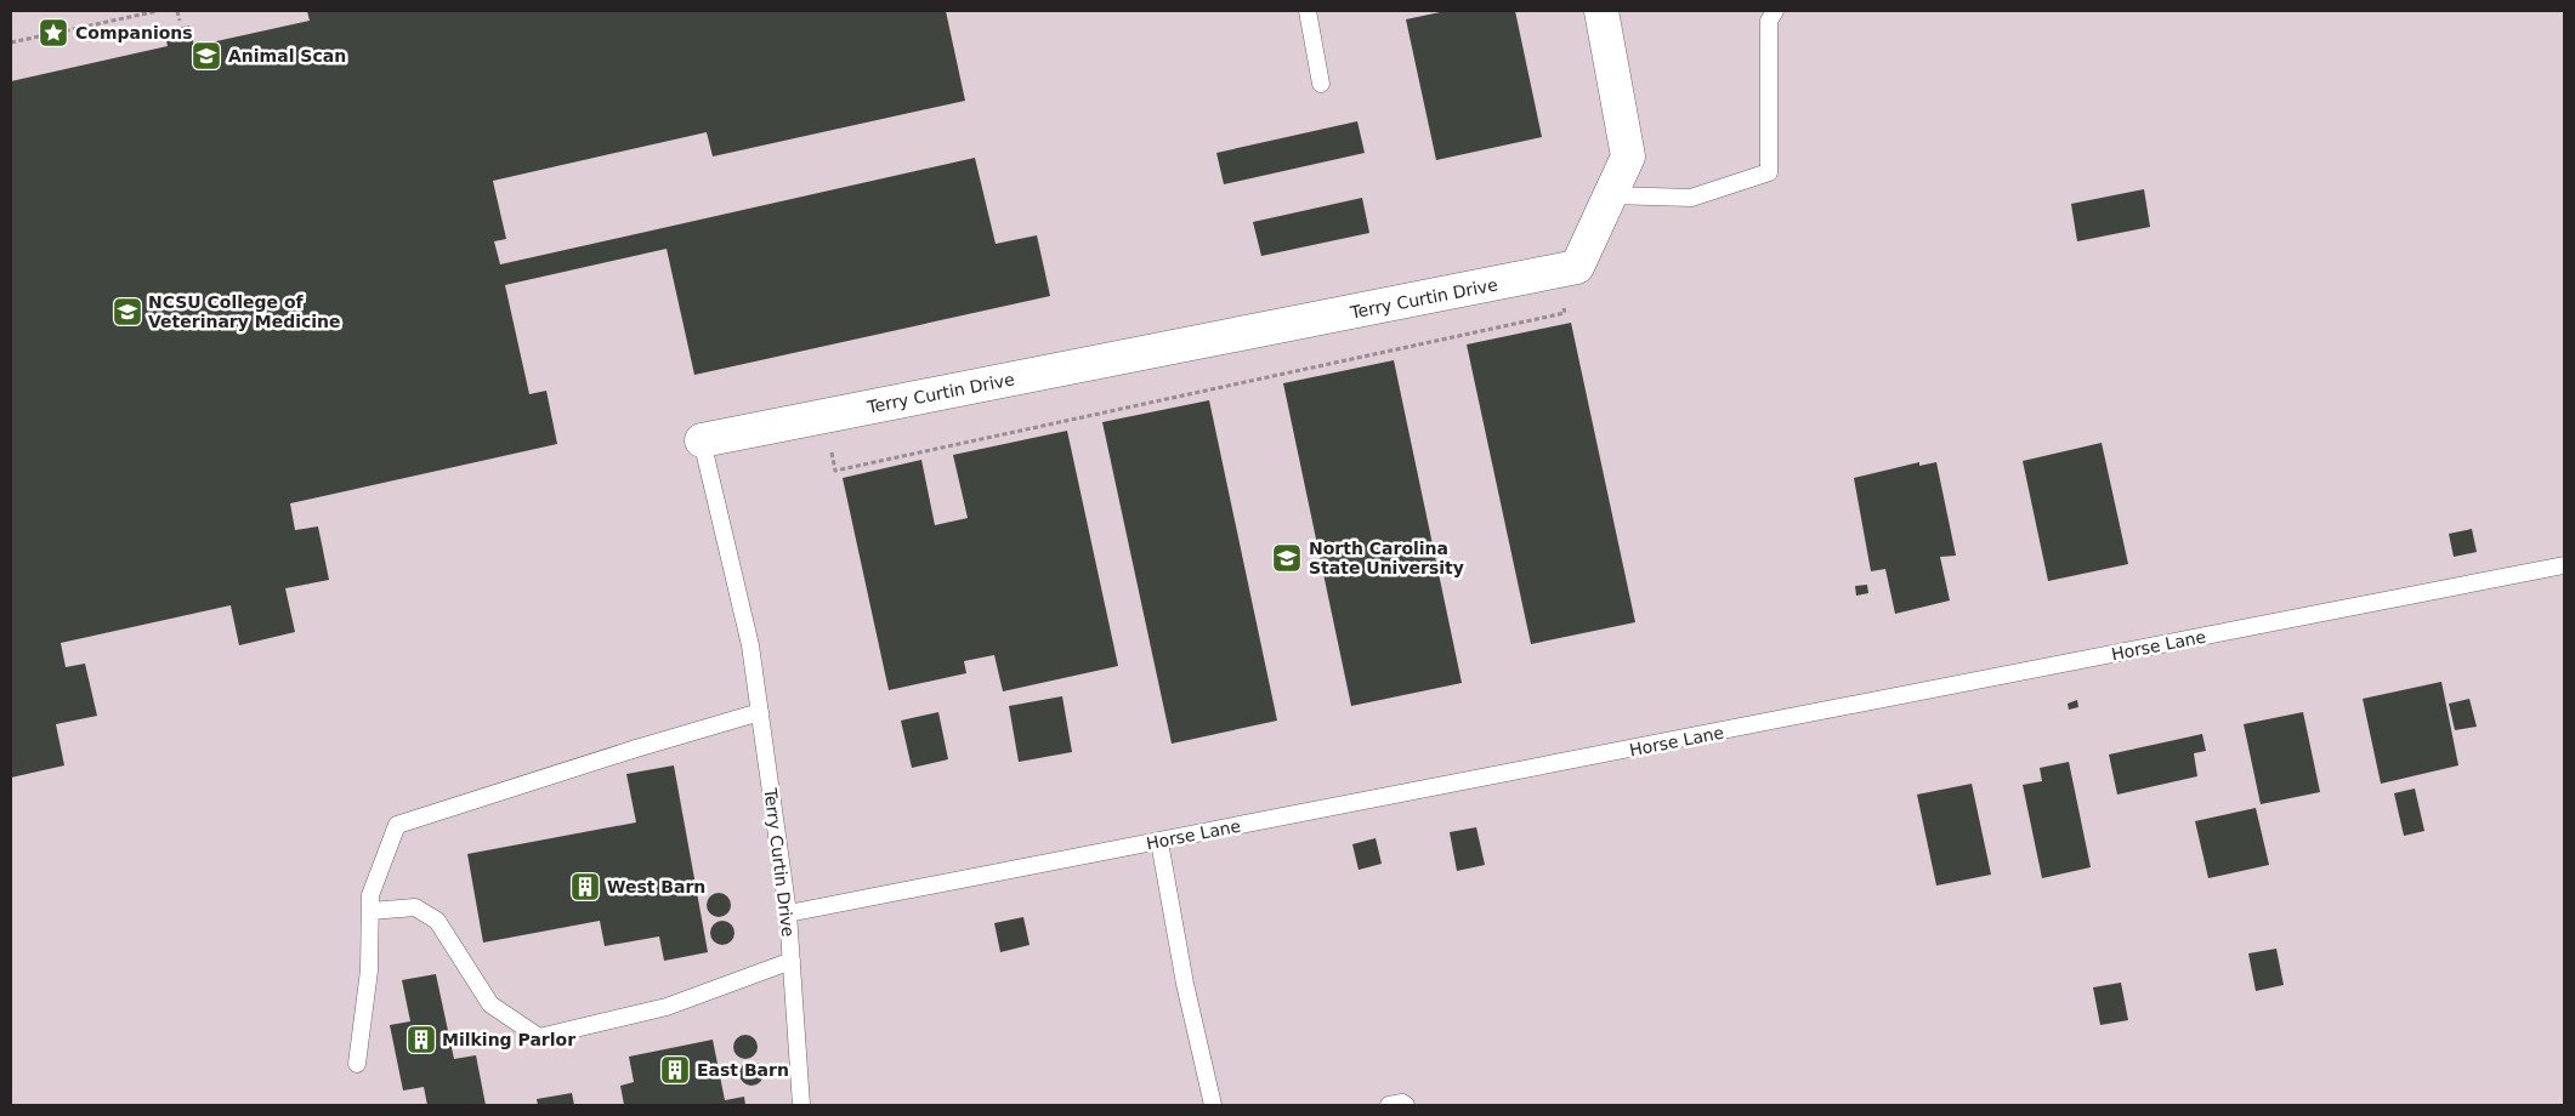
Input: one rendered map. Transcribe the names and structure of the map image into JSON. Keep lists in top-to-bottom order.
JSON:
{
  "streets": {
    "street": ["Terry Curtin Drive"],
    "lane": ["Horse Lane"]
  },
  "crossings": [
    ["Terry Curtin Drive", "Horse Lane"]
  ],
  "places": {
    "place": ["Companions"],
    "school or university": ["Animal Scan", "NCSU College of Veterinary Medicine", "North Carolina State University"],
    "building": ["West Barn", "Milking Parlor", "East Barn"]
  }
}
